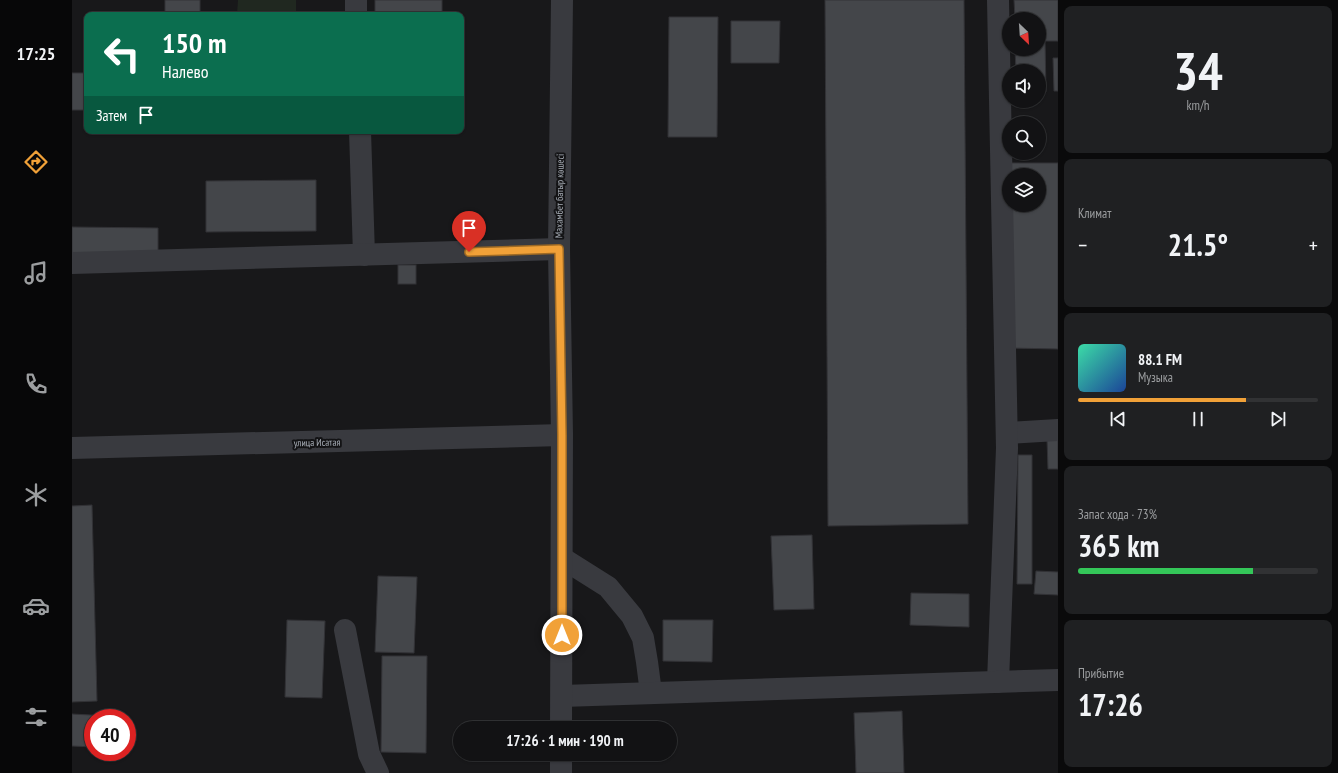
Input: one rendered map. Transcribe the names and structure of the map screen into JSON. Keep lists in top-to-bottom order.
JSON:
{
  "streets": {
    "street": ["Махамбет батыр көшесі", "улица Исатая"]
  },
  "crossings": [
    ["Махамбет батыр көшесі", "улица Исатая"]
  ],
  "north": "bottom right",
  "page": {
    "tabs": "17:25",
    "tile": [
      ["34", "km/h"],
      "Климат",
      ["Запас хода · 73%", "365 km"],
      ["Прибытие", "17:26"]
    ],
    "turn": ["150 m", "Налево"],
    "then": "Затем",
    "heat": ["−", "21.5°", "+"],
    "song": ["88.1 FM", "Музыка"],
    "limit": "40",
    "trip": "17:26 · 1 мин · 190 m"
  }
}
